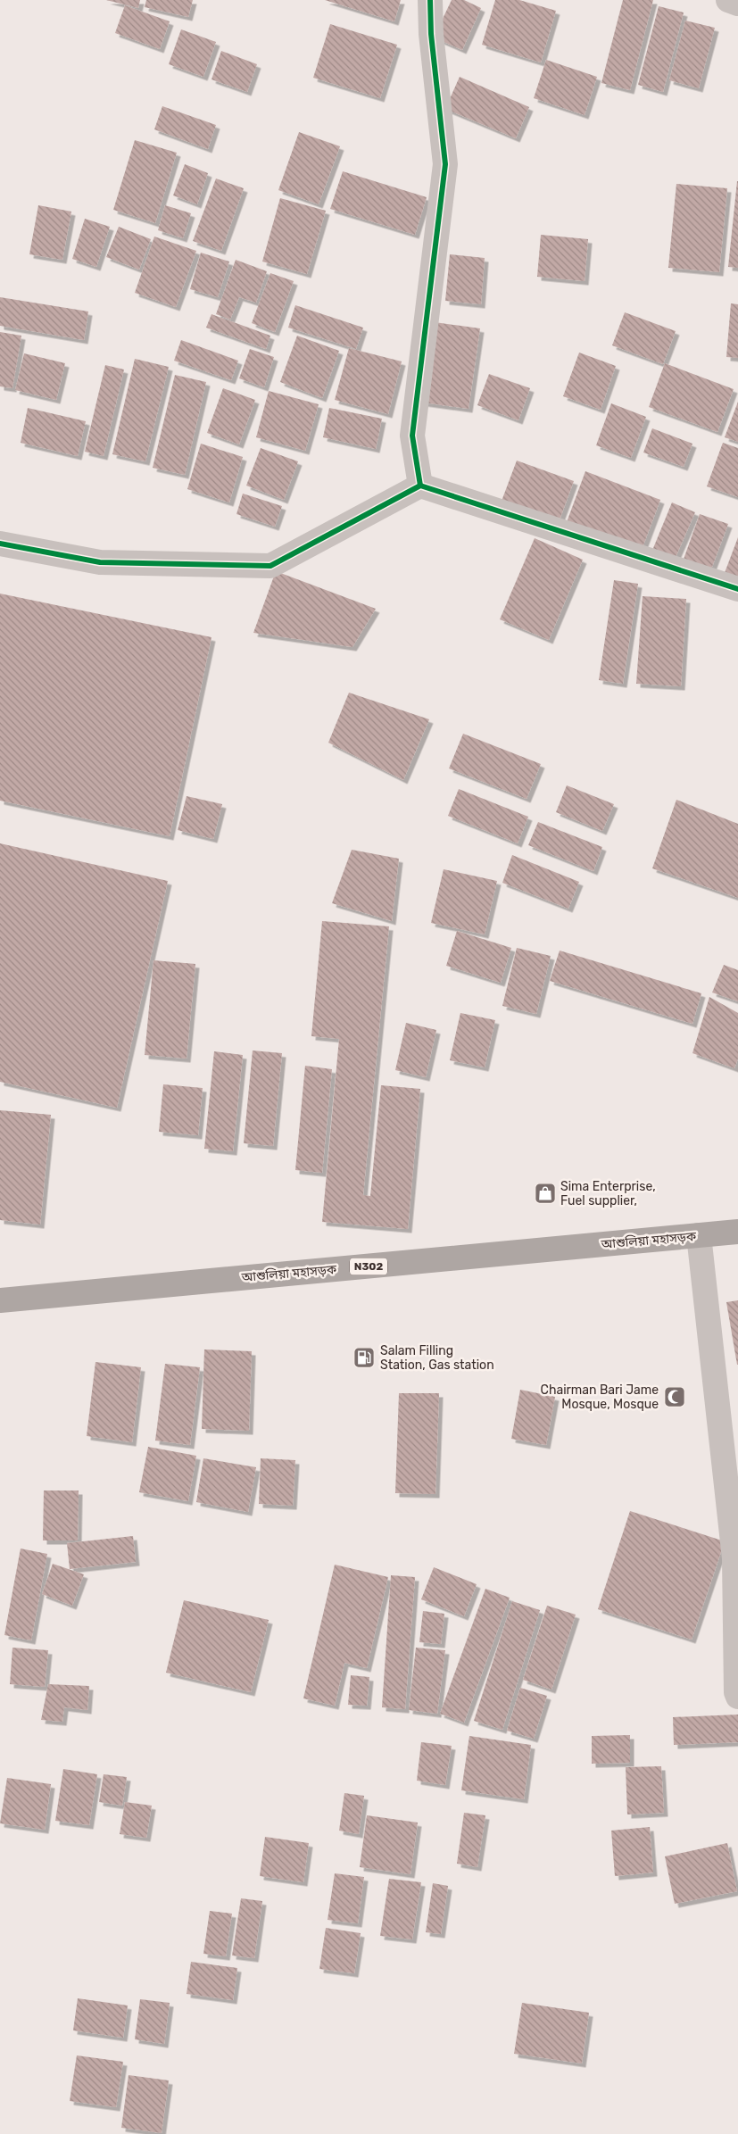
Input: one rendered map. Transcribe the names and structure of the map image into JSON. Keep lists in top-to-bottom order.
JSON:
{
  "streets": {
    "highway": ["আশুলিয়া মহাসড়ক", "N302"]
  },
  "places": {
    "shop": ["Sima Enterprise, Fuel supplier,"],
    "fuel station": ["Salam Filling Station, Gas station"],
    "mosque": ["Chairman Bari Jame Mosque, Mosque"]
  }
}
